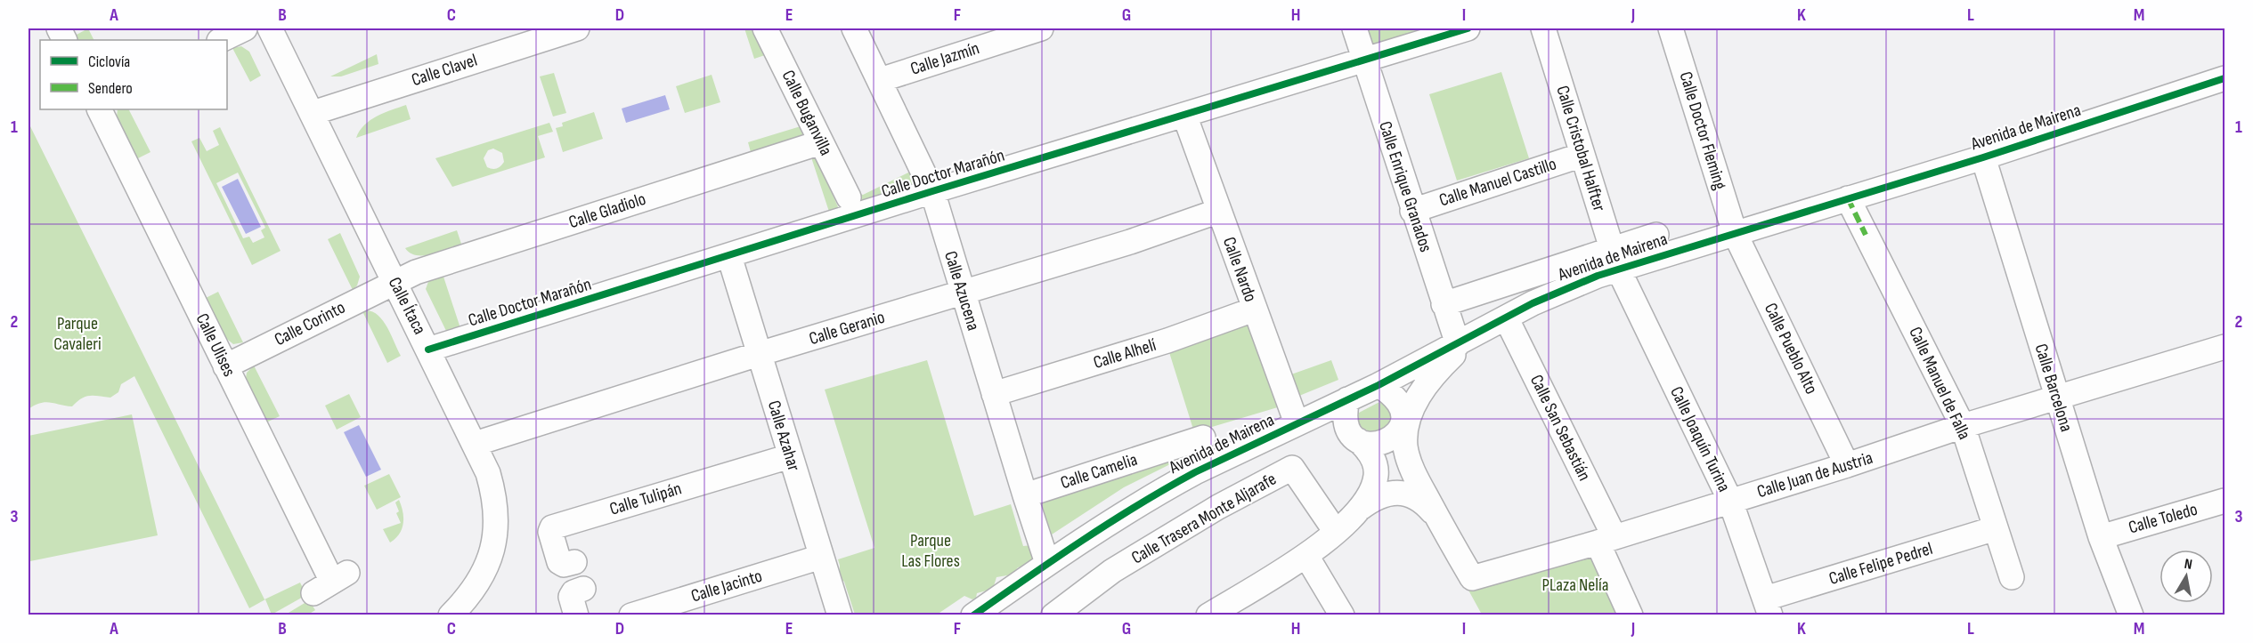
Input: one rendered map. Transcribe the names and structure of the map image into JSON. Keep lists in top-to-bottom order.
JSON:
{
  "streets": {
    "street": [
      "Calle Jazmín",
      "Calle Clavel",
      "Calle Buganvilla",
      "Avenida de Mairena",
      "Calle Doctor Fleming",
      "Calle Cristobal Halfter",
      "Calle Doctor Marañón",
      "Calle Manuel Castillo",
      "Calle Enrique Granados",
      "Calle Gladiolo",
      "Calle Nardo",
      "Calle Azucena",
      "Calle Ítaca",
      "Calle Corinto",
      "Calle Geranio",
      "Calle Ulises",
      "Calle Pueblo Alto",
      "Calle Alhelí",
      "Calle Manuel de Falla",
      "Calle Barcelona",
      "Calle San Sebastián",
      "Calle Azahar",
      "Calle Joaquín Turina",
      "Calle Camelia",
      "Calle Juan de Austria",
      "Calle Tulipán",
      "Calle Trasera Monte Aljarafe",
      "Calle Toledo",
      "Calle Felipe Pedrel",
      "Calle Jacinto"
    ]
  },
  "crossings": [
    ["Calle Jazmín", "Calle Azucena"],
    ["Calle Clavel", "Calle Ítaca"],
    ["Calle Buganvilla", "Calle Gladiolo"],
    ["Avenida de Mairena", "Calle Doctor Fleming"],
    ["Avenida de Mairena", "Calle Cristobal Halfter"],
    ["Avenida de Mairena", "Calle Enrique Granados"],
    ["Avenida de Mairena", "Calle Nardo"],
    ["Avenida de Mairena", "Calle Azucena"],
    ["Avenida de Mairena", "Calle Pueblo Alto"],
    ["Avenida de Mairena", "Calle Manuel de Falla"],
    ["Avenida de Mairena", "Calle Barcelona"],
    ["Avenida de Mairena", "Calle San Sebastián"],
    ["Avenida de Mairena", "Calle Joaquín Turina"],
    ["Calle Doctor Fleming", "Calle Pueblo Alto"],
    ["Calle Cristobal Halfter", "Calle Manuel Castillo"],
    ["Calle Cristobal Halfter", "Calle Joaquín Turina"],
    ["Calle Doctor Marañón", "Calle Enrique Granados"],
    ["Calle Doctor Marañón", "Calle Nardo"],
    ["Calle Doctor Marañón", "Calle Azucena"],
    ["Calle Doctor Marañón", "Calle Ítaca"],
    ["Calle Doctor Marañón", "Calle Azahar"],
    ["Calle Manuel Castillo", "Calle Enrique Granados"],
    ["Calle Gladiolo", "Calle Ítaca"],
    ["Calle Gladiolo", "Calle Corinto"],
    ["Calle Nardo", "Calle Geranio"],
    ["Calle Nardo", "Calle Alhelí"],
    ["Calle Azucena", "Calle Geranio"],
    ["Calle Azucena", "Calle Alhelí"],
    ["Calle Azucena", "Calle Camelia"],
    ["Calle Ítaca", "Calle Corinto"],
    ["Calle Ítaca", "Calle Geranio"],
    ["Calle Corinto", "Calle Ulises"],
    ["Calle Geranio", "Calle Azahar"],
    ["Calle Pueblo Alto", "Calle Juan de Austria"],
    ["Calle Manuel de Falla", "Calle Juan de Austria"],
    ["Calle Manuel de Falla", "Calle Felipe Pedrel"],
    ["Calle Barcelona", "Calle Juan de Austria"],
    ["Calle Barcelona", "Calle Toledo"],
    ["Calle San Sebastián", "Calle Juan de Austria"],
    ["Calle Azahar", "Calle Tulipán"],
    ["Calle Azahar", "Calle Jacinto"],
    ["Calle Joaquín Turina", "Calle Juan de Austria"],
    ["Calle Joaquín Turina", "Calle Felipe Pedrel"]
  ],
  "parks": ["Parque Cavaleri", "Parque Las Flores", "PLaza Nelía"],
  "legend": ["Ciclovía", "Sendero"],
  "north": "top",
  "grid": {
    "columns": [
      "A",
      "B",
      "C",
      "D",
      "E",
      "F",
      "G",
      "H",
      "I",
      "J",
      "K",
      "L",
      "M"
    ],
    "rows": ["1", "2", "3"]
  }
}
